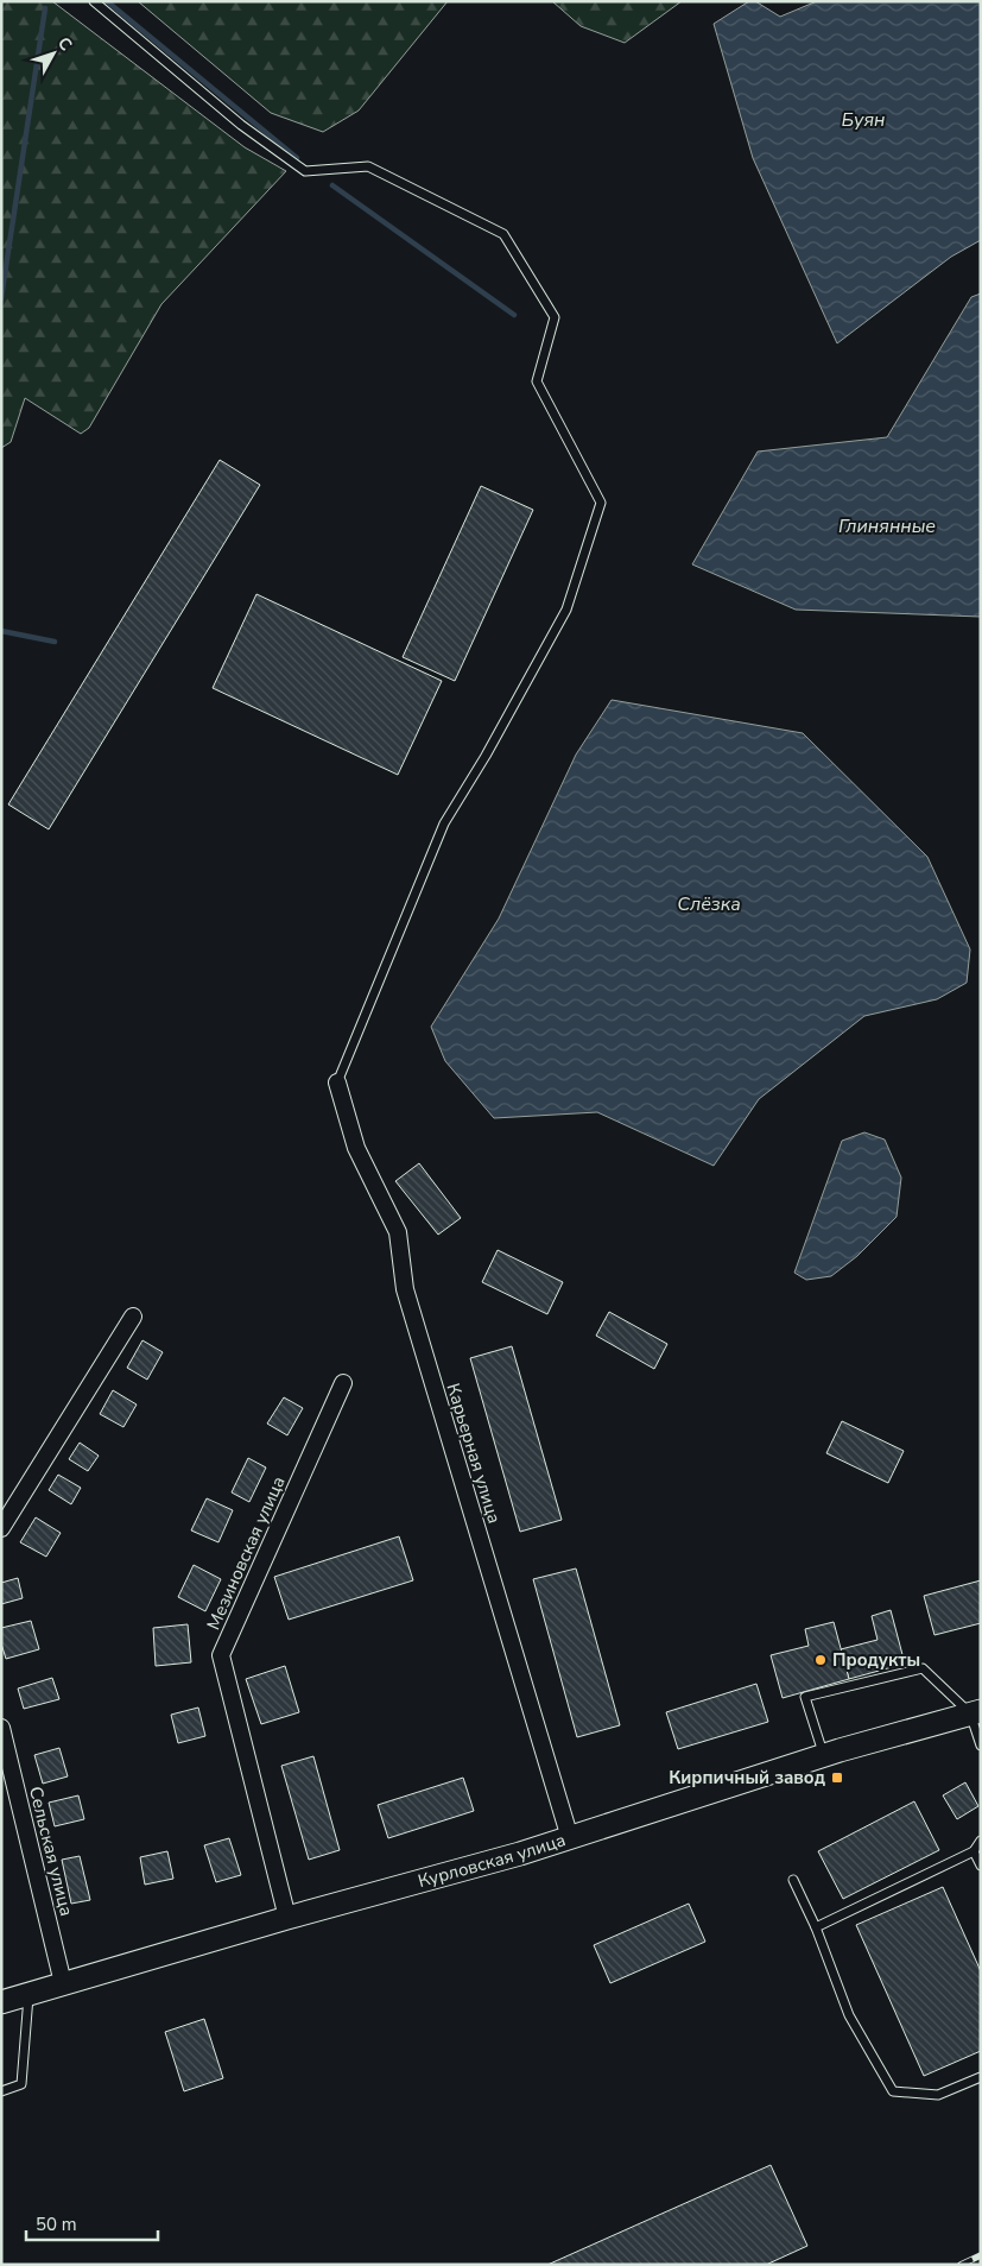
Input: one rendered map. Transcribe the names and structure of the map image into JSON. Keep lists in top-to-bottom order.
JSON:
{
  "streets": {
    "main road": ["Курловская улица"],
    "street": ["Карьерная улица", "Мезиновская улица", "Сельская улица"]
  },
  "crossings": [
    ["Карьерная улица", "Курловская улица"],
    ["Мезиновская улица", "Курловская улица"],
    ["Сельская улица", "Курловская улица"]
  ],
  "water": ["Буян", "Глинянные", "Слёзка"],
  "places": {
    "other": ["Продукты"],
    "transit": ["Кирпичный завод"]
  },
  "scale_bar": "50 m",
  "north": "top right"
}
